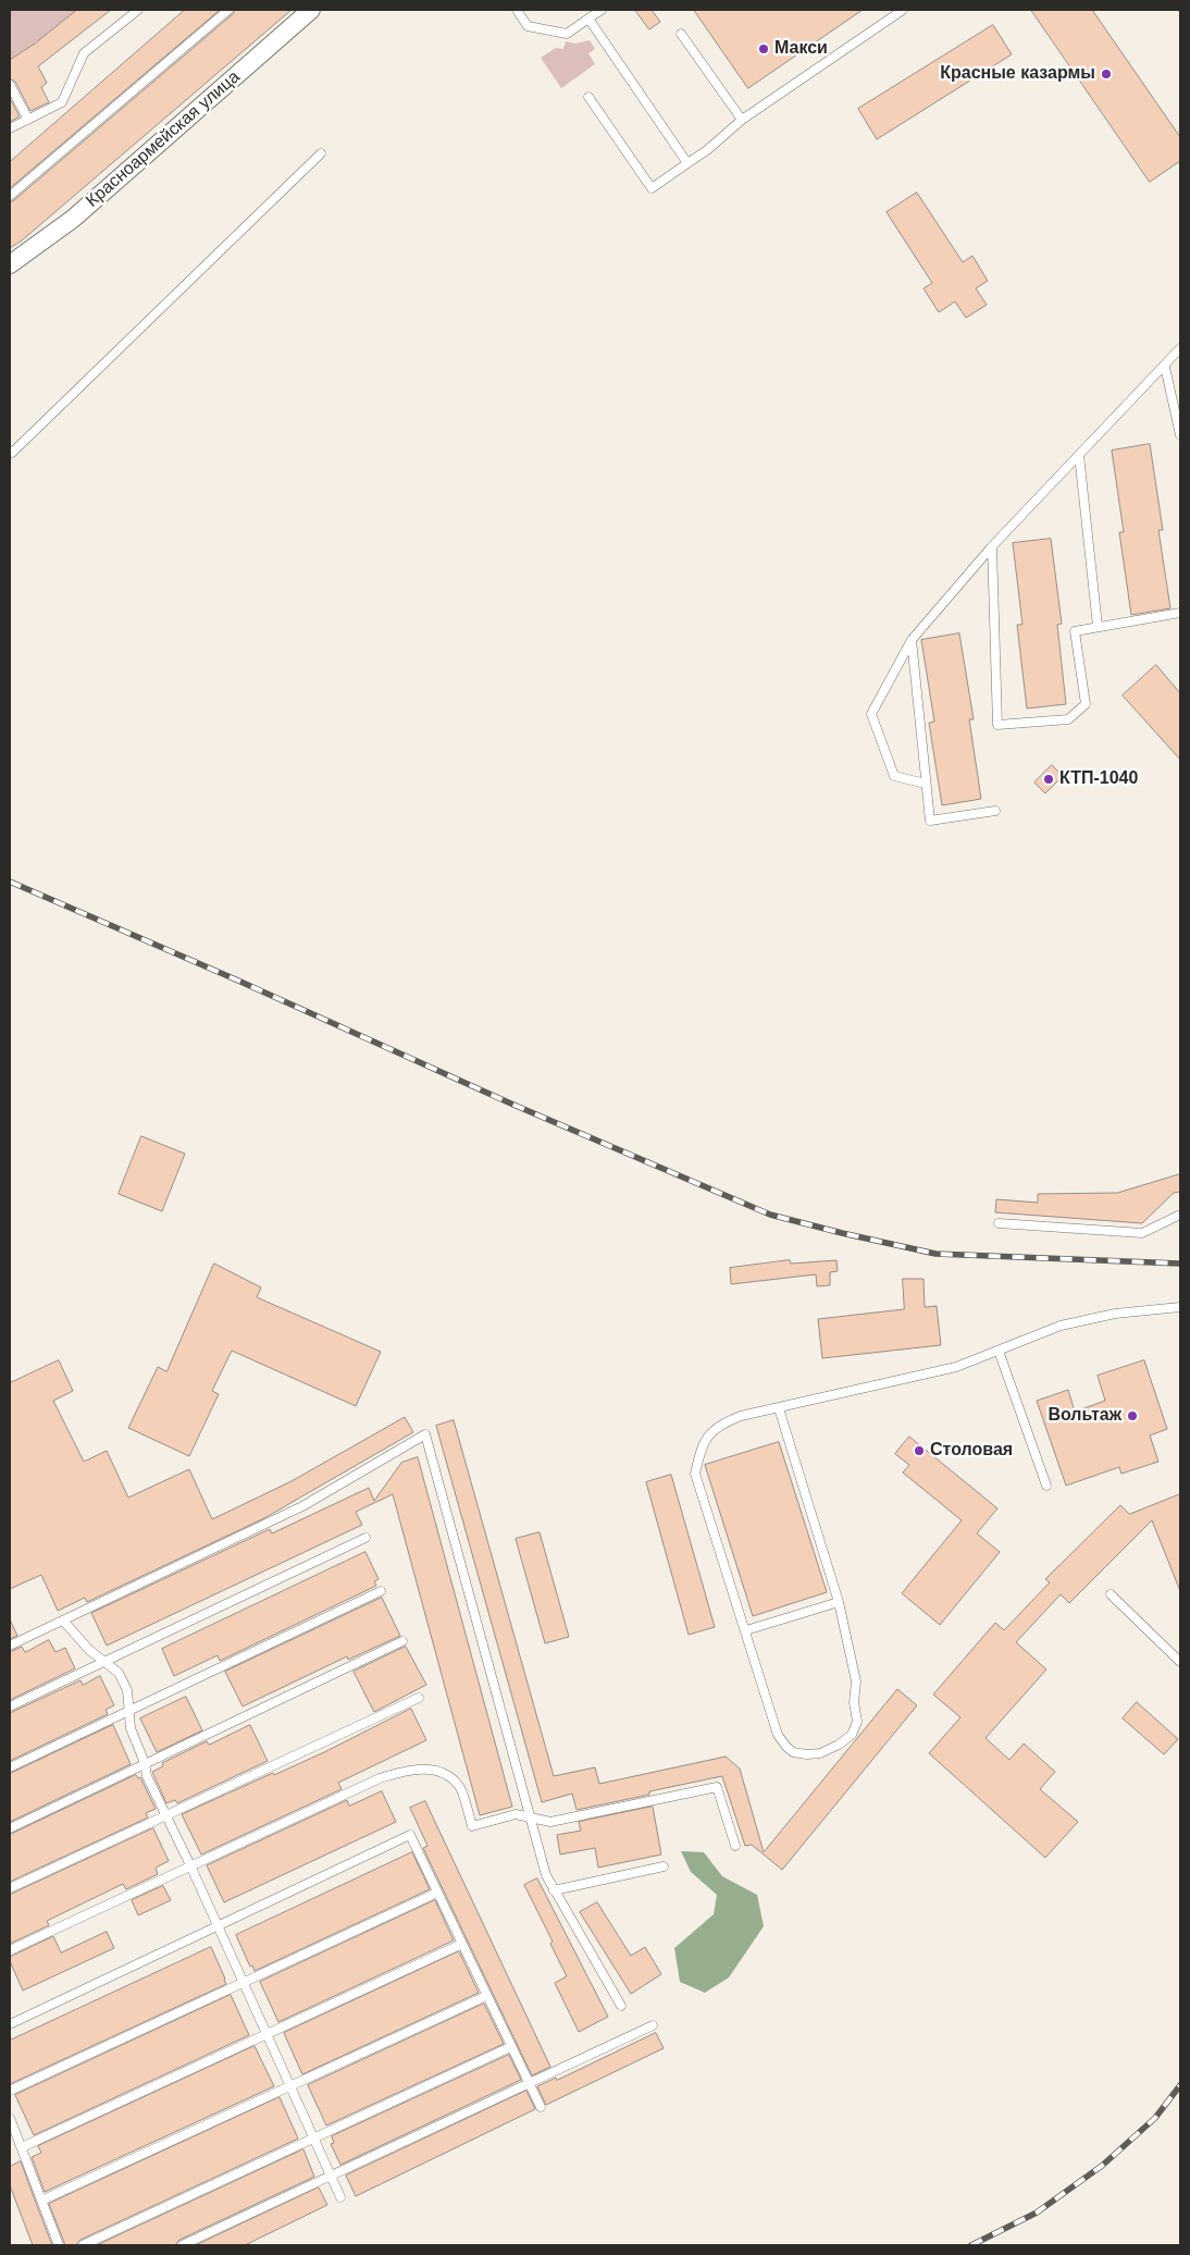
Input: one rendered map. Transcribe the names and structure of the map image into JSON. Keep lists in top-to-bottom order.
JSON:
{
  "streets": {
    "street": ["Красноармейская улица"]
  },
  "places": [
    "Макси",
    "Красные казармы",
    "КТП-1040",
    "Вольтаж",
    "Столовая"
  ]
}
